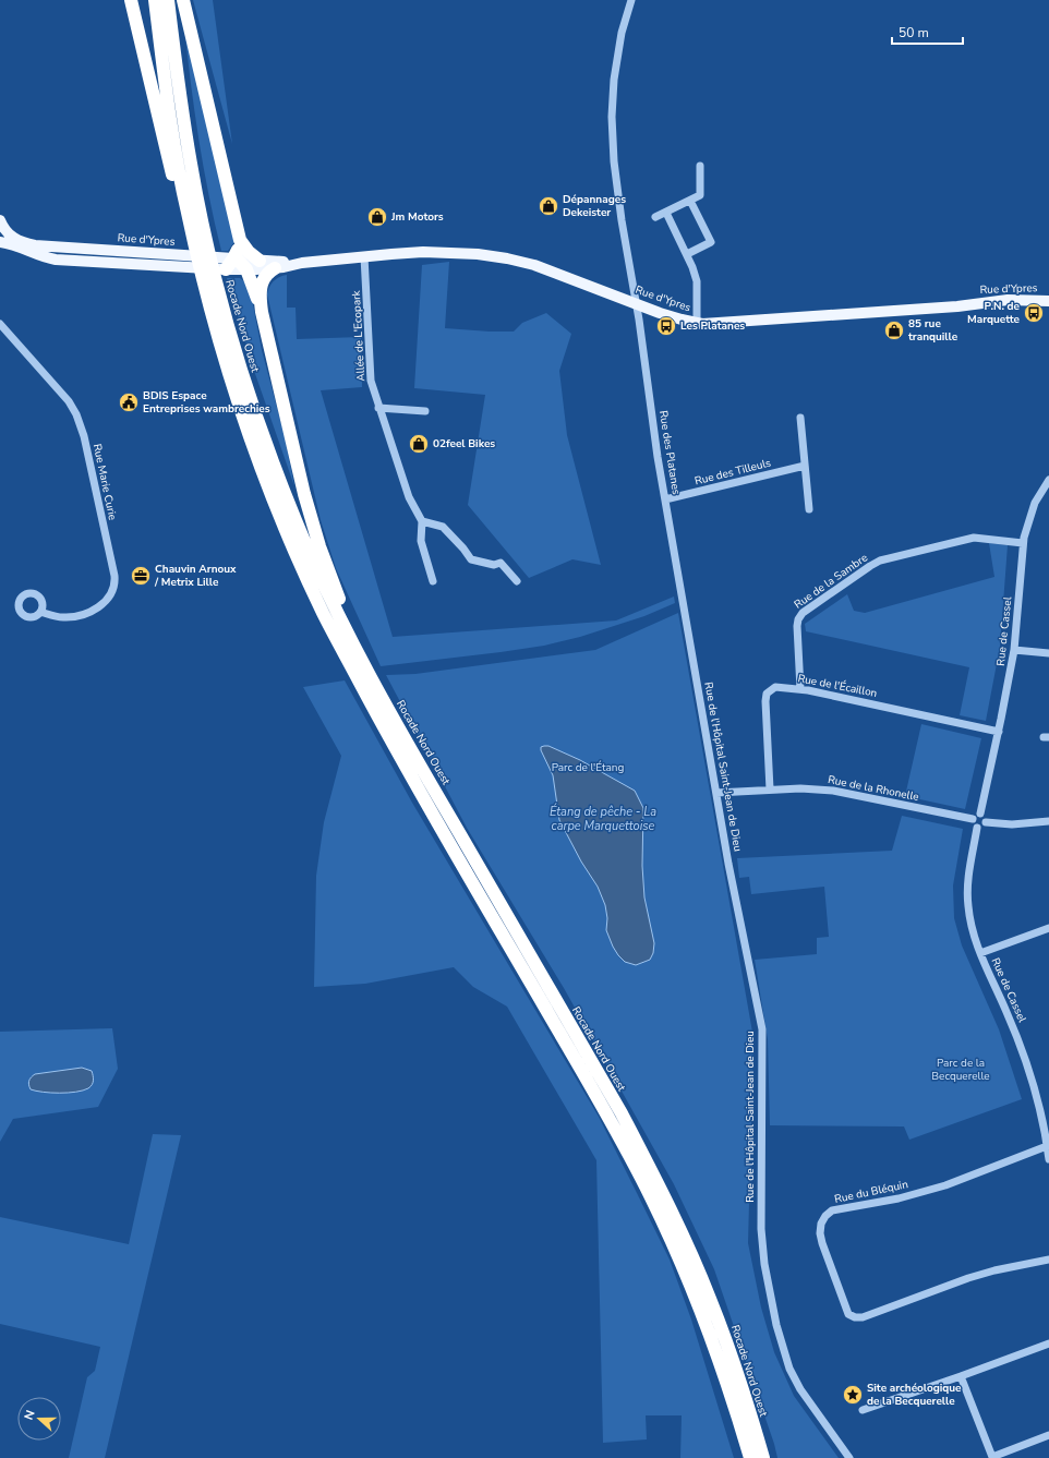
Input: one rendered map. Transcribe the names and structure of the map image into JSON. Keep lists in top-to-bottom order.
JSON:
{
  "streets": {
    "highway": ["Rocade Nord Ouest"],
    "main road": ["Rue d'Ypres"],
    "street": [
      "Allée de L'Ecopark",
      "Rue des Platanes",
      "Rue des Tilleuls",
      "Rue Marie Curie",
      "Rue de la Sambre",
      "Rue de Cassel",
      "Rue de l'Écaillon",
      "Rue de l'Hôpital Saint-Jean de Dieu",
      "Rue de la Rhonelle",
      "Rue du Bléquin"
    ]
  },
  "crossings": [
    ["Rue d'Ypres", "Allée de L'Ecopark"],
    ["Rue d'Ypres", "Rue des Platanes"],
    ["Rue des Platanes", "Rue des Tilleuls"],
    ["Rue des Platanes", "Rue de l'Hôpital Saint-Jean de Dieu"],
    ["Rue de la Sambre", "Rue de Cassel"],
    ["Rue de la Sambre", "Rue de l'Écaillon"],
    ["Rue de Cassel", "Rue de l'Écaillon"],
    ["Rue de Cassel", "Rue de la Rhonelle"],
    ["Rue de Cassel", "Rue du Bléquin"],
    ["Rue de l'Écaillon", "Rue de la Rhonelle"],
    ["Rue de l'Hôpital Saint-Jean de Dieu", "Rue de la Rhonelle"]
  ],
  "water": ["Étang de pêche - La carpe Marquettoise"],
  "parks": ["Parc de l'Étang", "Parc de la Becquerelle"],
  "places": {
    "shop": [
      "Dépannages Dekeister",
      "Jm Motors",
      "85 rue tranquille",
      "02feel Bikes"
    ],
    "bus stop": ["P.N. de Marquette", "Les Platanes"],
    "public building": ["BDIS Espace Entreprises wambrechies"],
    "office": ["Chauvin Arnoux / Metrix Lille"],
    "place": ["Site archéologique de la Becquerelle"]
  },
  "scale_bar": "50 m",
  "north": "left"
}
